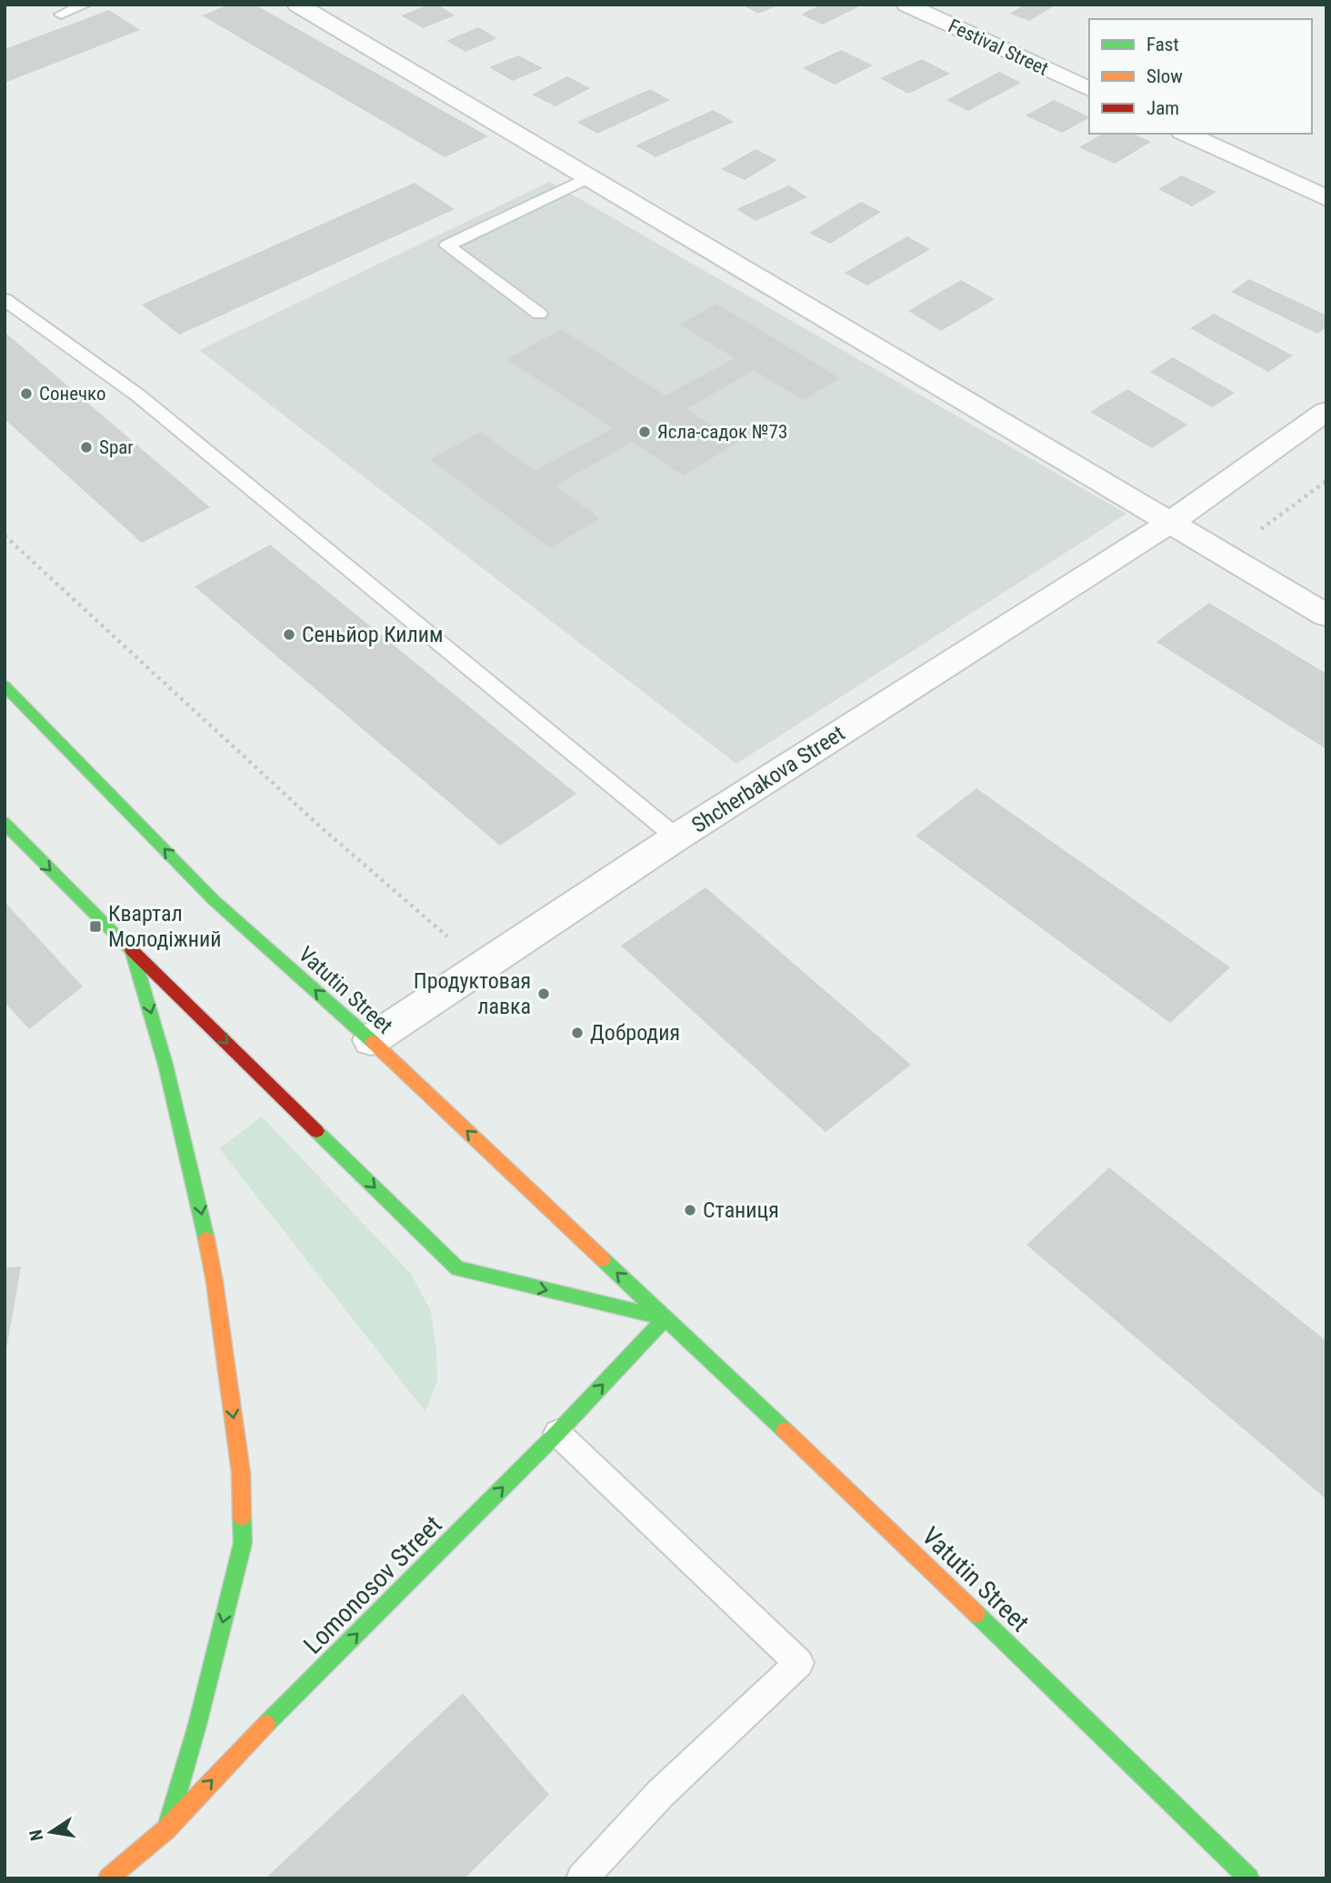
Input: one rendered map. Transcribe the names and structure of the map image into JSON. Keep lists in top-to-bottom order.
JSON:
{
  "streets": {
    "main road": ["Vatutin Street", "Lomonosov Street"],
    "street": ["Festival Street", "Shcherbakova Street"]
  },
  "crossings": [
    ["Shcherbakova Street", "Vatutin Street"],
    ["Vatutin Street", "Lomonosov Street"]
  ],
  "one_way": ["Lomonosov Street"],
  "places": {
    "other": [
      "Сонечко",
      "Ясла-садок №73",
      "Spar",
      "Сеньйор Килим",
      "Продуктовая лавка",
      "Добродия",
      "Станиця"
    ],
    "transit": ["Квартал Молодіжний"]
  },
  "legend": ["Fast", "Slow", "Jam"],
  "north": "left"
}
